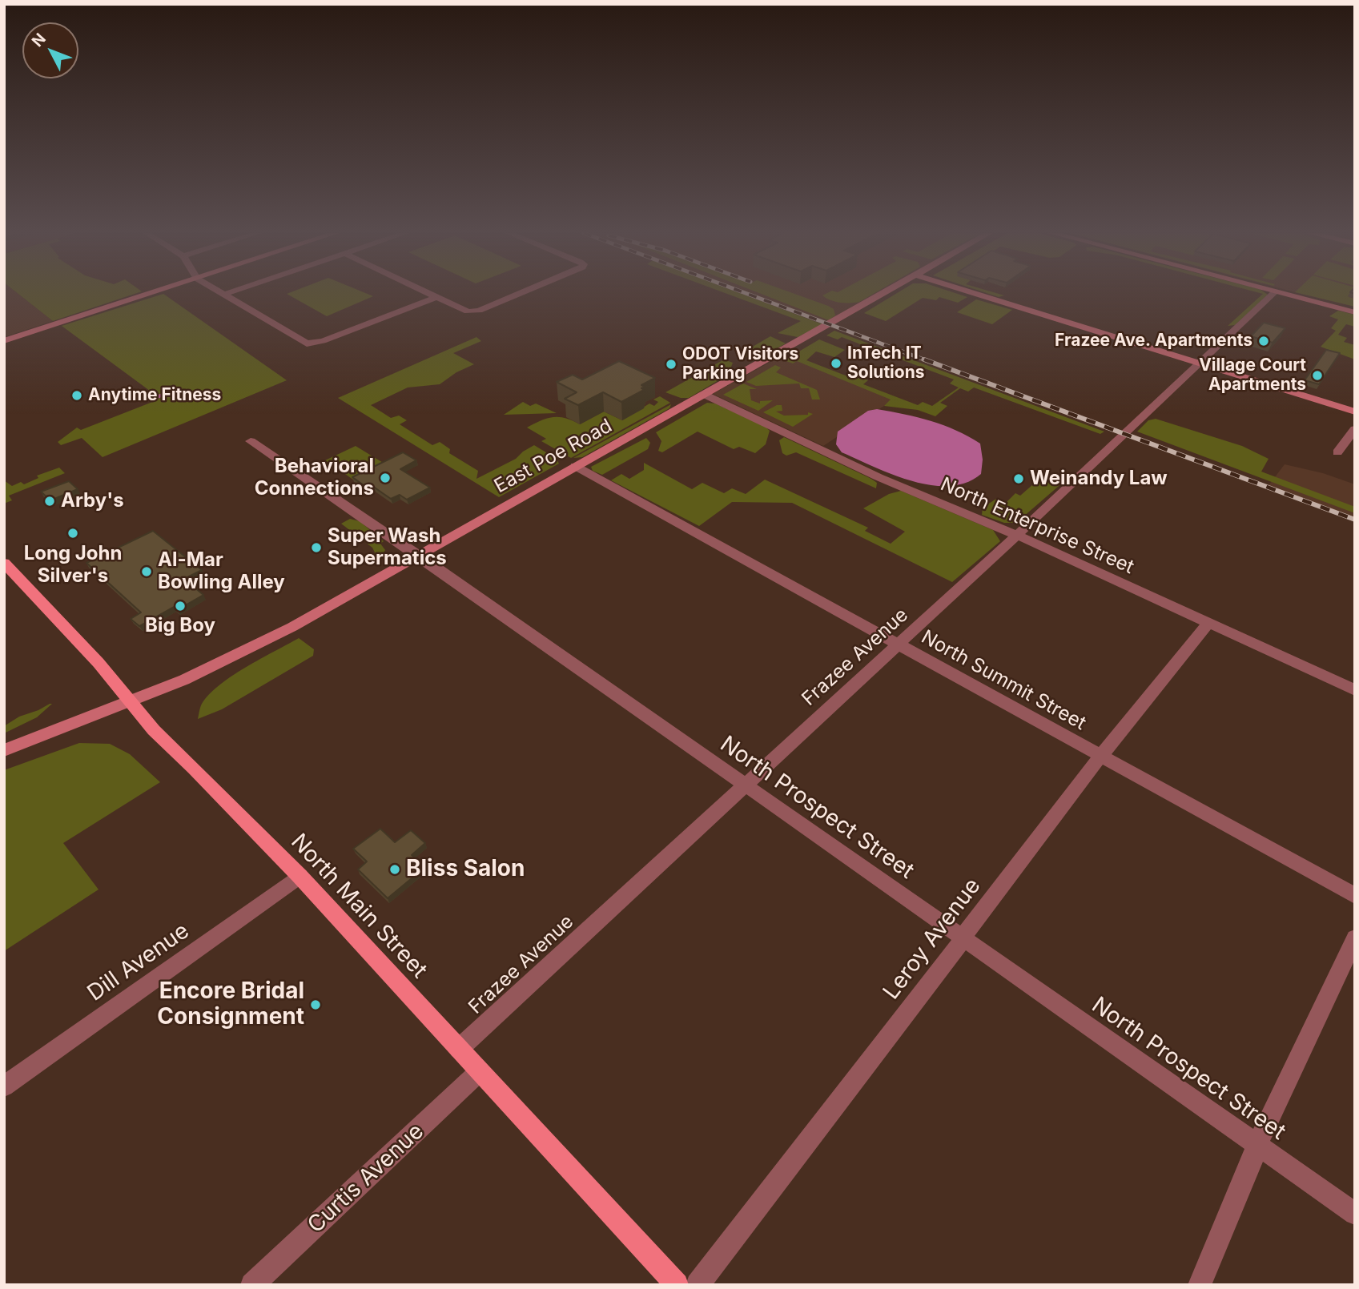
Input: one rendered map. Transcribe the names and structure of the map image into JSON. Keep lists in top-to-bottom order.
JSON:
{
  "streets": {
    "main road": ["North Main Street"],
    "street": [
      "East Poe Road",
      "North Enterprise Street",
      "Frazee Avenue",
      "North Summit Street",
      "North Prospect Street",
      "Leroy Avenue",
      "Dill Avenue",
      "Curtis Avenue"
    ]
  },
  "crossings": [
    ["East Poe Road", "North Enterprise Street"],
    ["East Poe Road", "North Summit Street"],
    ["East Poe Road", "North Prospect Street"],
    ["East Poe Road", "North Main Street"],
    ["North Enterprise Street", "Frazee Avenue"],
    ["North Enterprise Street", "Leroy Avenue"],
    ["Frazee Avenue", "North Summit Street"],
    ["Frazee Avenue", "North Prospect Street"],
    ["Frazee Avenue", "North Main Street"],
    ["North Summit Street", "Leroy Avenue"],
    ["North Prospect Street", "Leroy Avenue"],
    ["North Main Street", "Dill Avenue"],
    ["North Main Street", "Curtis Avenue"]
  ],
  "places": [
    "Frazee Ave. Apartments",
    "InTech IT Solutions",
    "ODOT Visitors Parking",
    "Village Court Apartments",
    "Anytime Fitness",
    "Behavioral Connections",
    "Weinandy Law",
    "Arby's",
    "Long John Silver's",
    "Super Wash Supermatics",
    "Al-Mar Bowling Alley",
    "Big Boy",
    "Bliss Salon",
    "Encore Bridal Consignment"
  ],
  "north": "top left"
}
